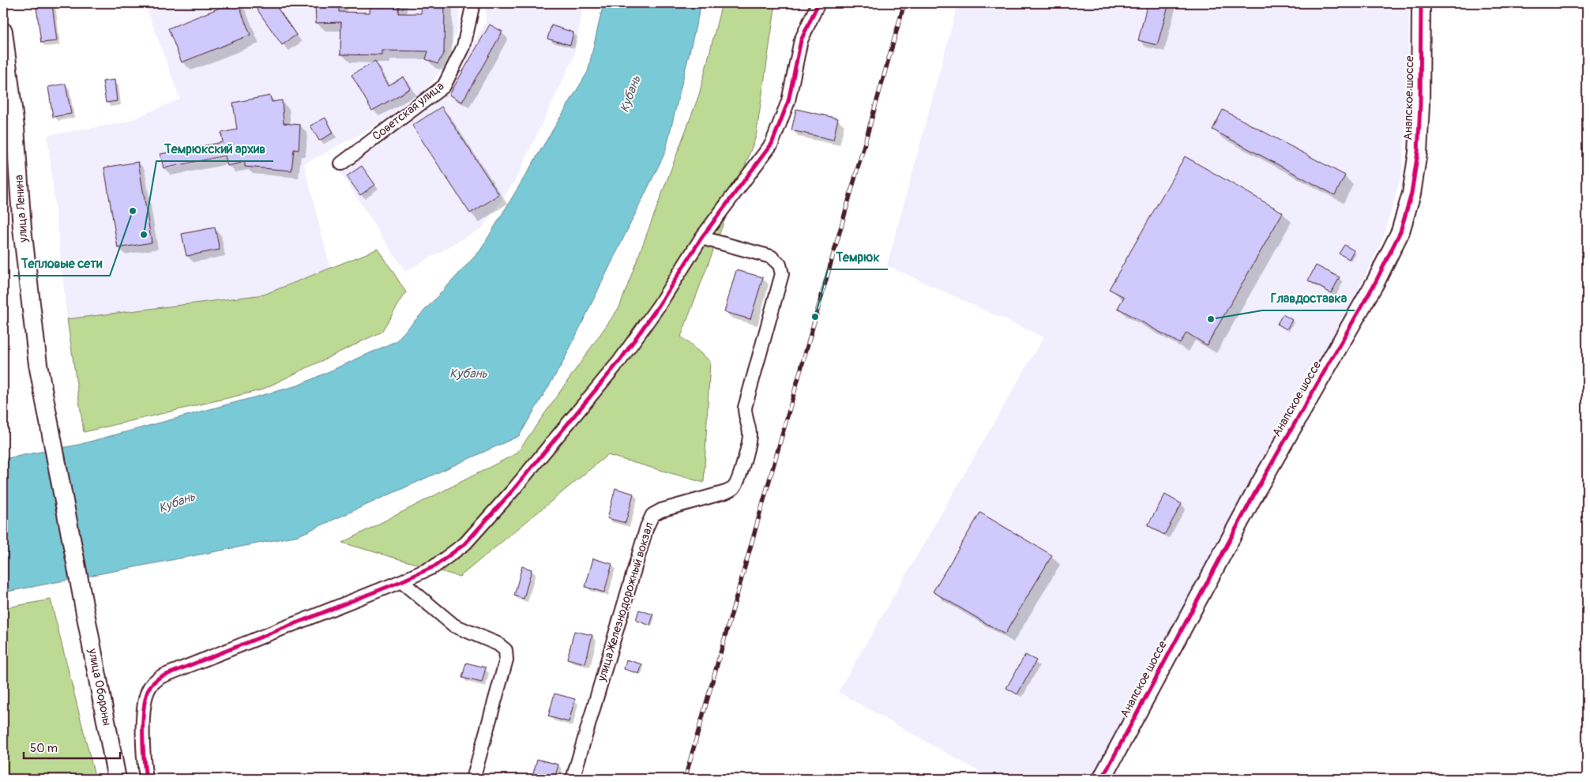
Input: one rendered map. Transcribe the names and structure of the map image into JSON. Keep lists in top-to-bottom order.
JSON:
{
  "streets": {
    "street": [
      "Анапское шоссе",
      "Советская улица",
      "улица Ленина",
      "улица Железнодорожный вокзал",
      "улица Обороны"
    ]
  },
  "crossings": [
    ["улица Ленина", "улица Обороны"]
  ],
  "water": ["Кубань"],
  "places": [
    "Тепловые сети",
    "Темрюкский архив",
    "Темрюк",
    "Главдоставка"
  ],
  "scale_bar": "50 m"
}
